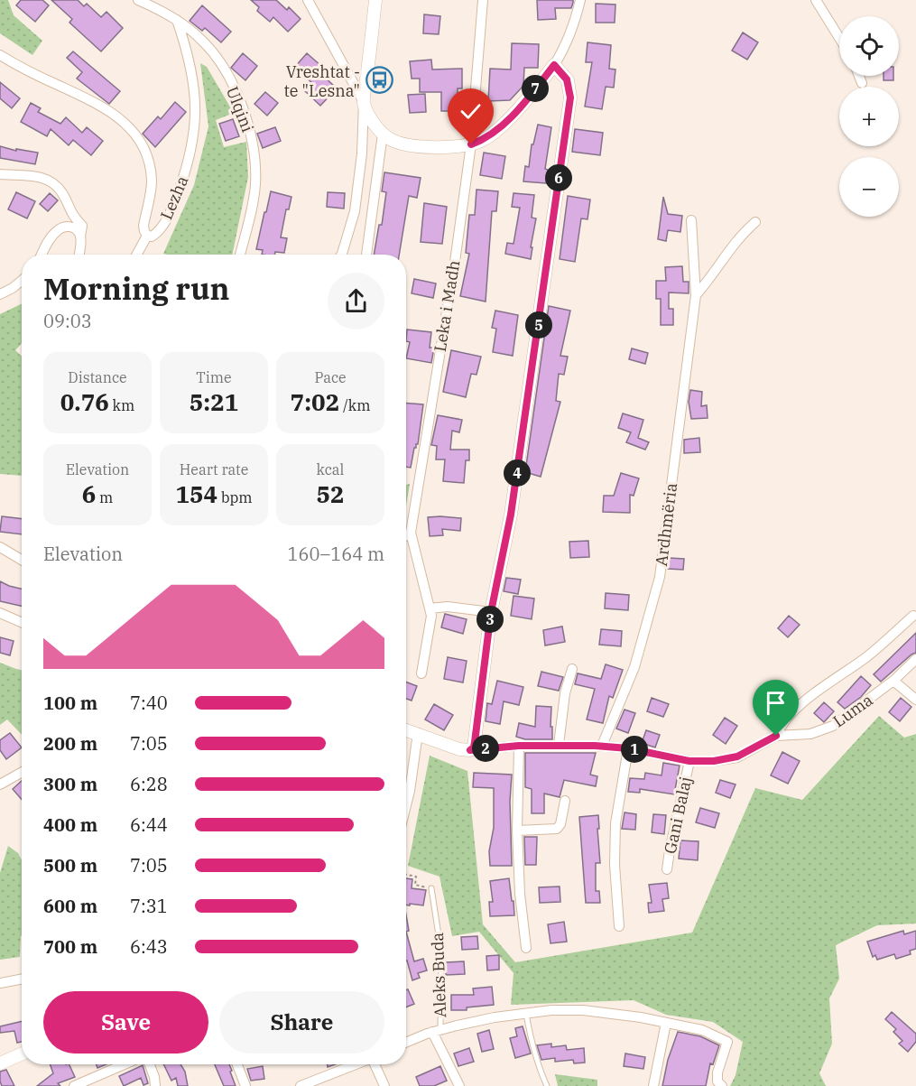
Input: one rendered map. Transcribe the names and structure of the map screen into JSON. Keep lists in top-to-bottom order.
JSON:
{
  "streets": {
    "street": [
      "Ulqini",
      "Lezha",
      "Leka i Madh",
      "Ardhmëria",
      "Luma",
      "Gani Balaj",
      "Aleks Buda"
    ]
  },
  "crossings": [
    ["Ulqini", "Lezha"],
    ["Ardhmëria", "Gani Balaj"],
    ["Luma", "Gani Balaj"]
  ],
  "places": {
    "bus stop": ["Vreshtat - te \"Lesna\""]
  },
  "page": {
    "map_buttons": ["+", "−"],
    "pins": [
      "7",
      "6",
      "5",
      "4",
      "3",
      "2",
      "1"
    ],
    "heading": ["Morning run", "09:03"],
    "stats": [
      ["Distance", "0.76 km"],
      ["Time", "5:21"],
      ["Pace", "7:02 /km"],
      ["Elevation", "6 m"],
      ["Heart rate", "154 bpm"],
      ["kcal", "52"]
    ],
    "chart": ["Elevation", "160–164 m"],
    "list": [
      {
        "name": "100 m",
        "note": "7:40"
      },
      {
        "name": "200 m",
        "note": "7:05"
      },
      {
        "name": "300 m",
        "note": "6:28"
      },
      {
        "name": "400 m",
        "note": "6:44"
      },
      {
        "name": "500 m",
        "note": "7:05"
      },
      {
        "name": "600 m",
        "note": "7:31"
      },
      {
        "name": "700 m",
        "note": "6:43"
      }
    ],
    "buttons": ["Save", "Share"]
  }
}
